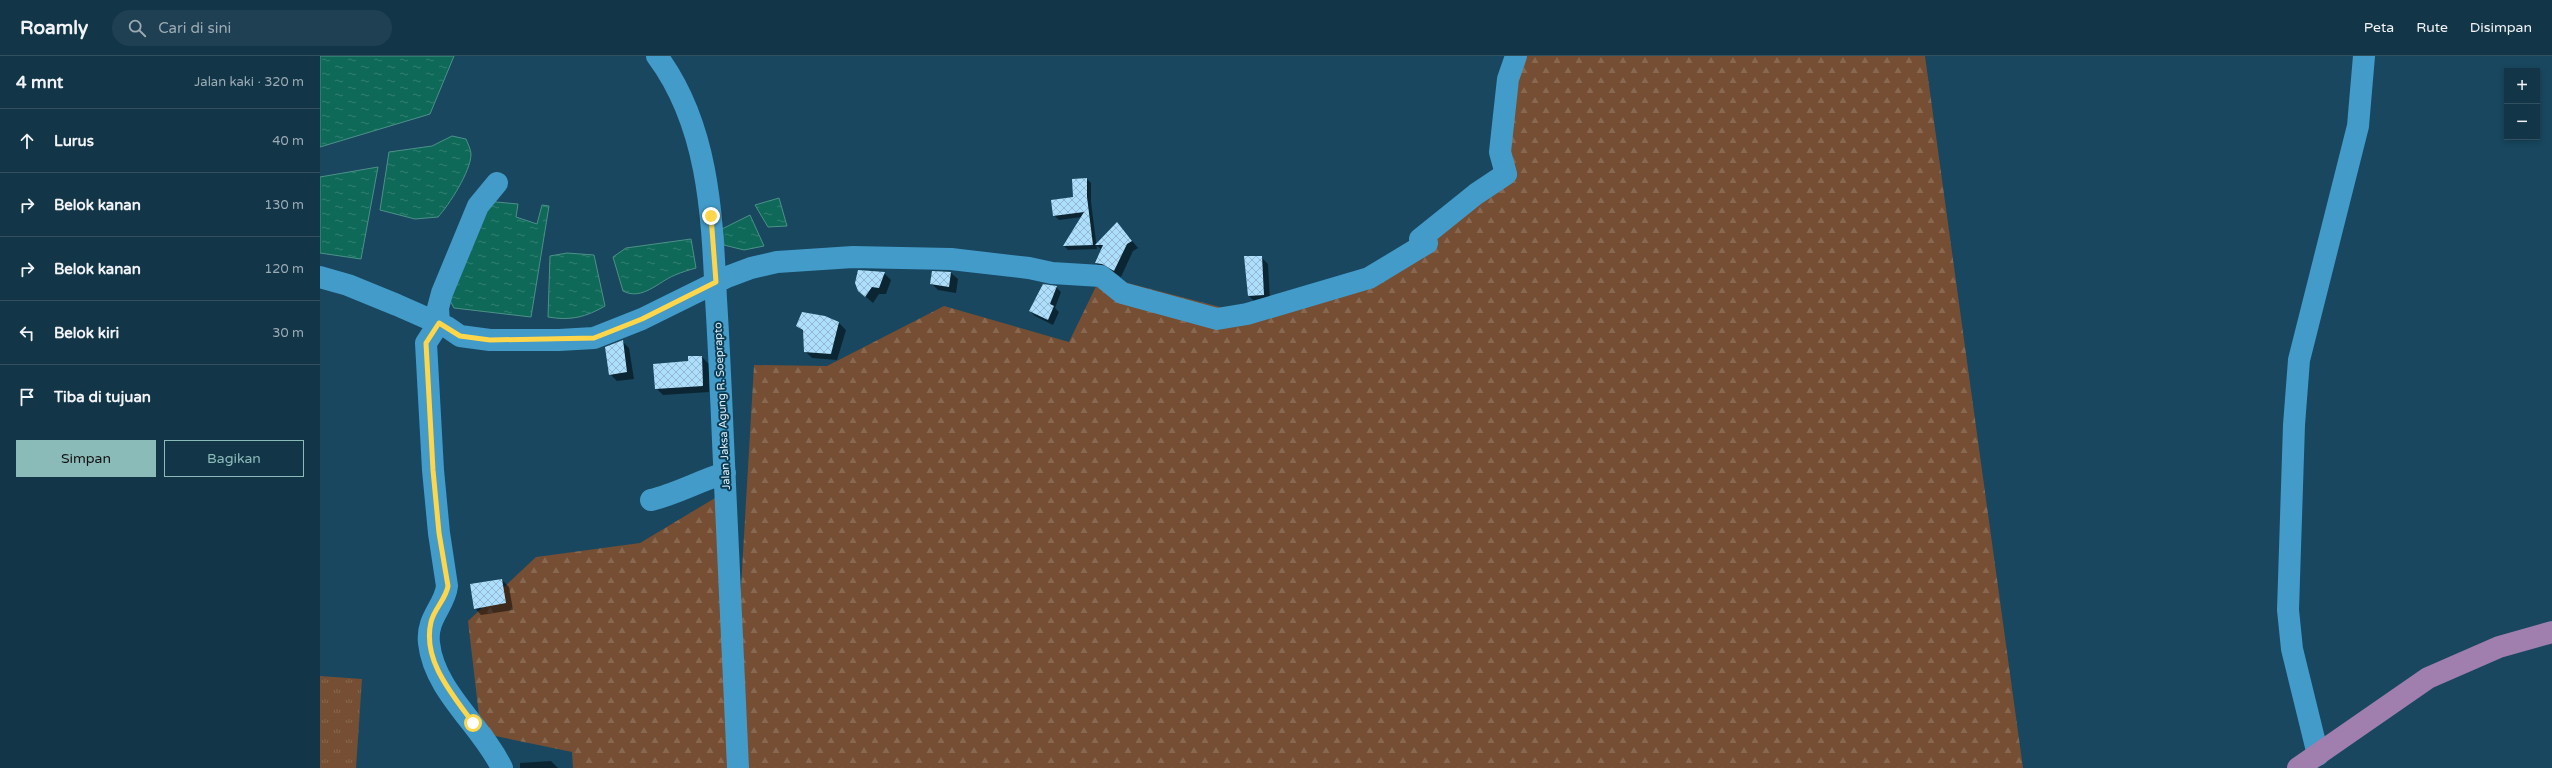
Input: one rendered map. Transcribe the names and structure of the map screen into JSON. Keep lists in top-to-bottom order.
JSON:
{
  "streets": {
    "street": ["Jalan Jaksa Agung R. Soeprapto"]
  },
  "page": {
    "header": "Roamly",
    "search": "Cari di sini",
    "nav": ["Peta", "Rute", "Disimpan"],
    "heading": ["4 mnt", "Jalan kaki · 320 m"],
    "map_buttons": ["+", "−"],
    "list": [
      ["Lurus", "40 m"],
      ["Belok kanan", "130 m"],
      ["Belok kanan", "120 m"],
      ["Belok kiri", "30 m"],
      "Tiba di tujuan"
    ],
    "buttons": ["Simpan", "Bagikan"]
  }
}
